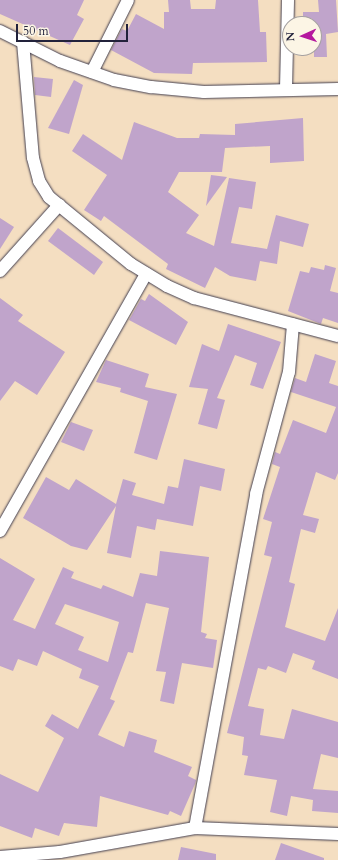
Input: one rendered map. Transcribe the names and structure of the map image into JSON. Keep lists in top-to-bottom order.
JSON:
{
  "scale_bar": "50 m",
  "north": "left"
}
